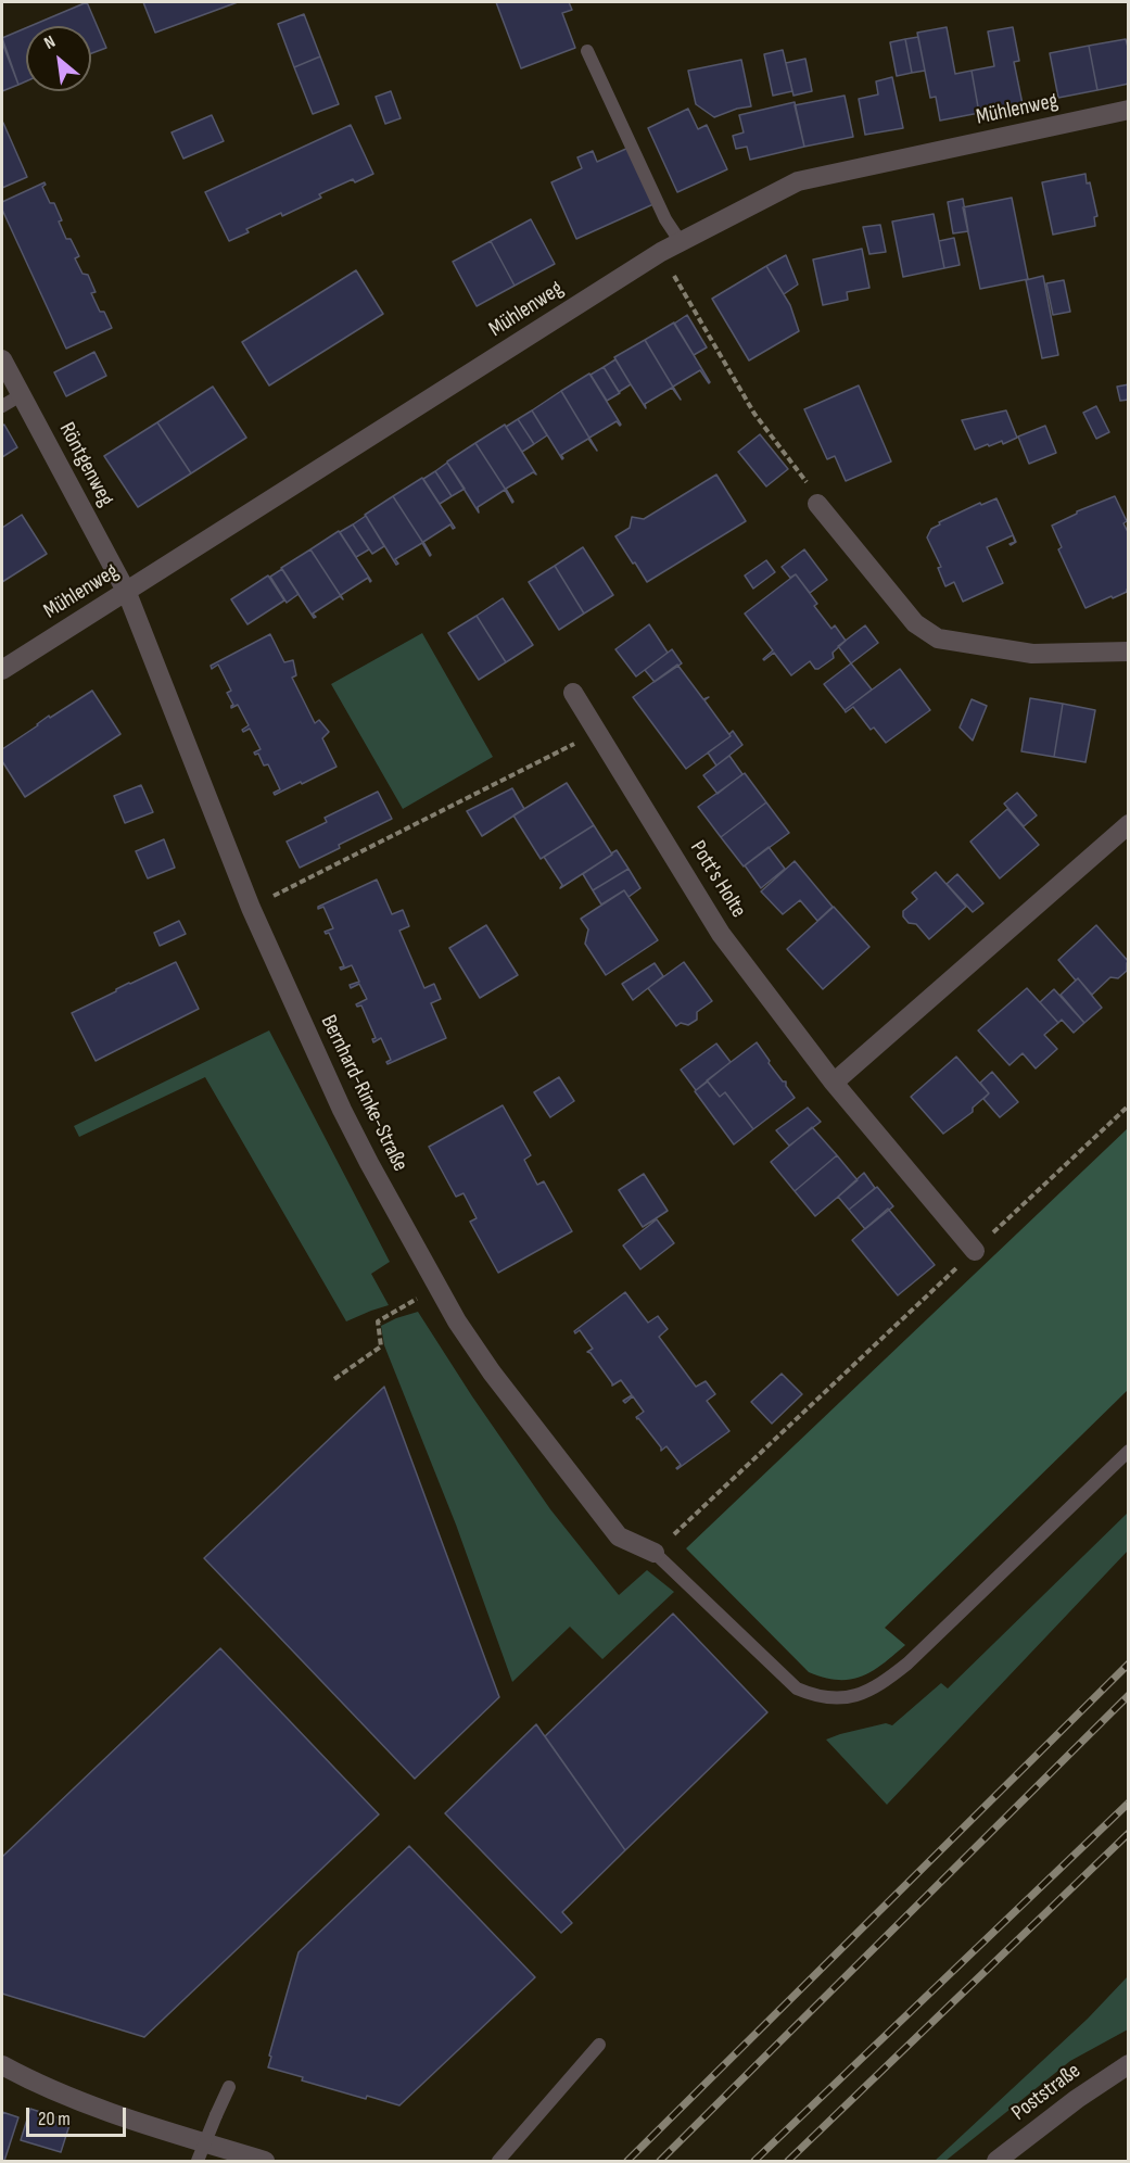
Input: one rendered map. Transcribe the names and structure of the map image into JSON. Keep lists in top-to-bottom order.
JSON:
{
  "streets": {
    "street": [
      "Mühlenweg",
      "Röntgenweg",
      "Pott's Holte",
      "Bernhard-Rinke-Straße",
      "Poststraße"
    ]
  },
  "crossings": [
    ["Mühlenweg", "Röntgenweg"],
    ["Mühlenweg", "Bernhard-Rinke-Straße"],
    ["Röntgenweg", "Bernhard-Rinke-Straße"]
  ],
  "scale_bar": "20 m",
  "north": "top left"
}
